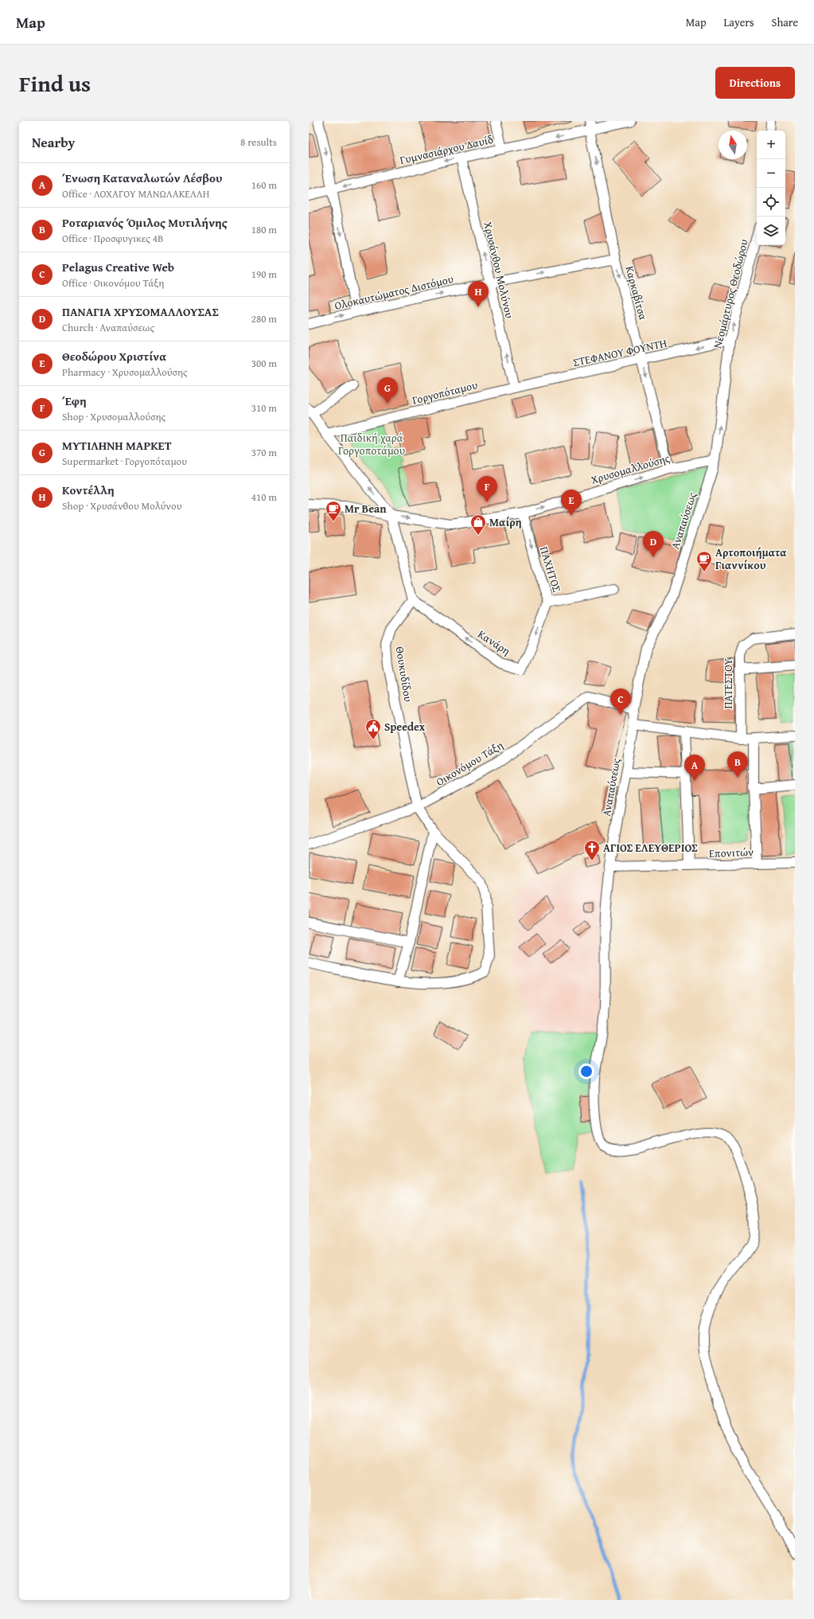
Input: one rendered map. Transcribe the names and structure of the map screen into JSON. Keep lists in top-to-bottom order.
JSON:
{
  "streets": {
    "street": [
      "Γυμνασιάρχου Δαυίδ",
      "Χρυσάνθου Μολύνου",
      "Ολοκαυτώματος Διστόμου",
      "Καρκαβίτσα",
      "Νεομάρτυρος Θεοδώρου",
      "ΣΤΕΦΑΝΟΥ ΦΟΥΝΤΗ",
      "Γοργοπόταμου",
      "Χρυσομαλλούσης",
      "Αναπαύσεως",
      "ΠΑΧΗΤΟΣ",
      "Κανάρη",
      "Θουκυδίδου",
      "ΠΑΤΕΣΤΟΥ",
      "Οικονόμου Τάξη",
      "Επονιτών"
    ]
  },
  "crossings": [
    ["Γυμνασιάρχου Δαυίδ", "Χρυσάνθου Μολύνου"],
    ["Γυμνασιάρχου Δαυίδ", "Καρκαβίτσα"],
    ["Χρυσάνθου Μολύνου", "Ολοκαυτώματος Διστόμου"],
    ["Χρυσάνθου Μολύνου", "ΣΤΕΦΑΝΟΥ ΦΟΥΝΤΗ"],
    ["Χρυσάνθου Μολύνου", "Γοργοπόταμου"],
    ["Ολοκαυτώματος Διστόμου", "Καρκαβίτσα"],
    ["Καρκαβίτσα", "ΣΤΕΦΑΝΟΥ ΦΟΥΝΤΗ"],
    ["Καρκαβίτσα", "Χρυσομαλλούσης"],
    ["Νεομάρτυρος Θεοδώρου", "ΣΤΕΦΑΝΟΥ ΦΟΥΝΤΗ"],
    ["Νεομάρτυρος Θεοδώρου", "Χρυσομαλλούσης"],
    ["Νεομάρτυρος Θεοδώρου", "Αναπαύσεως"],
    ["ΣΤΕΦΑΝΟΥ ΦΟΥΝΤΗ", "Γοργοπόταμου"],
    ["Χρυσομαλλούσης", "Αναπαύσεως"],
    ["Χρυσομαλλούσης", "ΠΑΧΗΤΟΣ"],
    ["Αναπαύσεως", "Οικονόμου Τάξη"],
    ["Αναπαύσεως", "Επονιτών"],
    ["ΠΑΧΗΤΟΣ", "Κανάρη"],
    ["Κανάρη", "Θουκυδίδου"],
    ["Θουκυδίδου", "Οικονόμου Τάξη"]
  ],
  "one_way": [
    "Γυμνασιάρχου Δαυίδ",
    "Χρυσάνθου Μολύνου",
    "Ολοκαυτώματος Διστόμου",
    "Καρκαβίτσα",
    "Νεομάρτυρος Θεοδώρου",
    "ΣΤΕΦΑΝΟΥ ΦΟΥΝΤΗ",
    "Χρυσομαλλούσης",
    "ΠΑΧΗΤΟΣ"
  ],
  "parks": ["Παιδική χαρά Γοργοποτάμου"],
  "places": {
    "cafe": ["Mr Bean", "Αρτοποιήματα Γιαννίκου"],
    "shop": ["Μαίρη"],
    "public building": ["Speedex"],
    "church": ["ΑΓΙΟΣ ΕΛΕΥΘΕΡΙΟΣ"]
  },
  "north": "top",
  "page": {
    "header": "Map",
    "nav": ["Map", "Layers", "Share"],
    "title": "Find us",
    "buttons": "Directions",
    "heading": ["Nearby", "8 results"],
    "map_buttons": ["+", "−"],
    "list": [
      {
        "mark": "A",
        "name": "Ένωση Καταναλωτών Λέσβου",
        "note": "Office · ΛΟΧΑΓΟΥ ΜΑΝΩΛΑΚΕΛΛΗ",
        "value": "160 m"
      },
      {
        "mark": "B",
        "name": "Ροταριανός Όμιλος Μυτιλήνης",
        "note": "Office · Προσφυγικες 4Β",
        "value": "180 m"
      },
      {
        "mark": "C",
        "name": "Pelagus Creative Web",
        "note": "Office · Οικονόμου Τάξη",
        "value": "190 m"
      },
      {
        "mark": "D",
        "name": "ΠΑΝΑΓΙΑ ΧΡΥΣΟΜΑΛΛΟΥΣΑΣ",
        "note": "Church · Αναπαύσεως",
        "value": "280 m"
      },
      {
        "mark": "E",
        "name": "Θεοδώρου Χριστίνα",
        "note": "Pharmacy · Χρυσομαλλούσης",
        "value": "300 m"
      },
      {
        "mark": "F",
        "name": "Έφη",
        "note": "Shop · Χρυσομαλλούσης",
        "value": "310 m"
      },
      {
        "mark": "G",
        "name": "ΜΥΤΙΛΗΝΗ ΜΑΡΚΕΤ",
        "note": "Supermarket · Γοργοπόταμου",
        "value": "370 m"
      },
      {
        "mark": "H",
        "name": "Κοντέλλη",
        "note": "Shop · Χρυσάνθου Μολύνου",
        "value": "410 m"
      }
    ],
    "pins": [
      "H",
      "G",
      "F",
      "E",
      "D",
      "C",
      "B",
      "A"
    ]
  }
}
